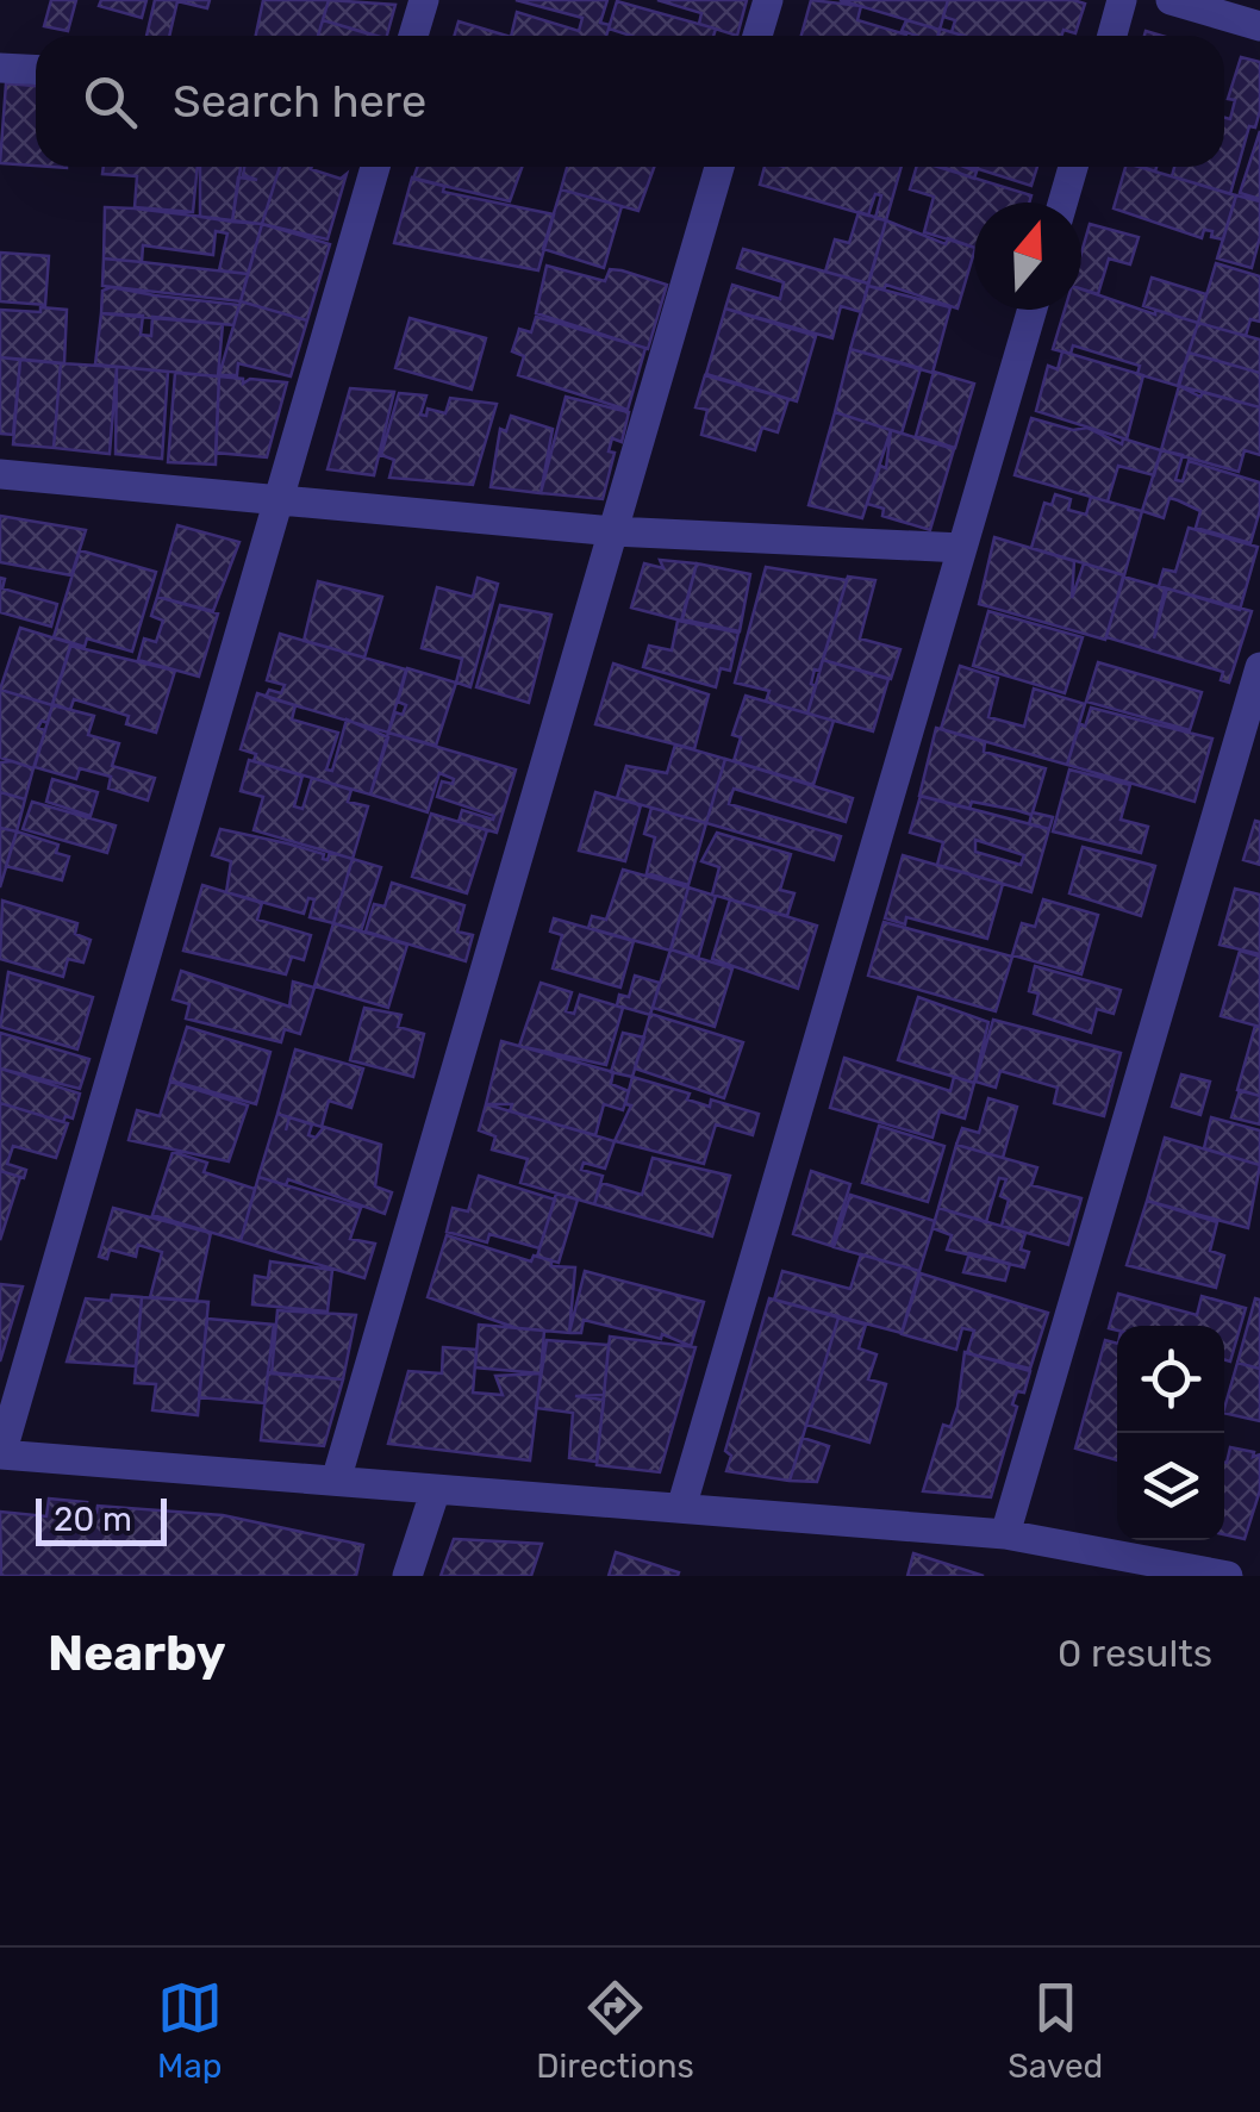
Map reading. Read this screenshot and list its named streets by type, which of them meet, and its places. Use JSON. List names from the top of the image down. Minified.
{"scale_bar":"20 m","north":"top","page":{"search":"Search here","scale":"20 m","heading":["Nearby","0 results"],"nav":["Map","Directions","Saved"]}}
